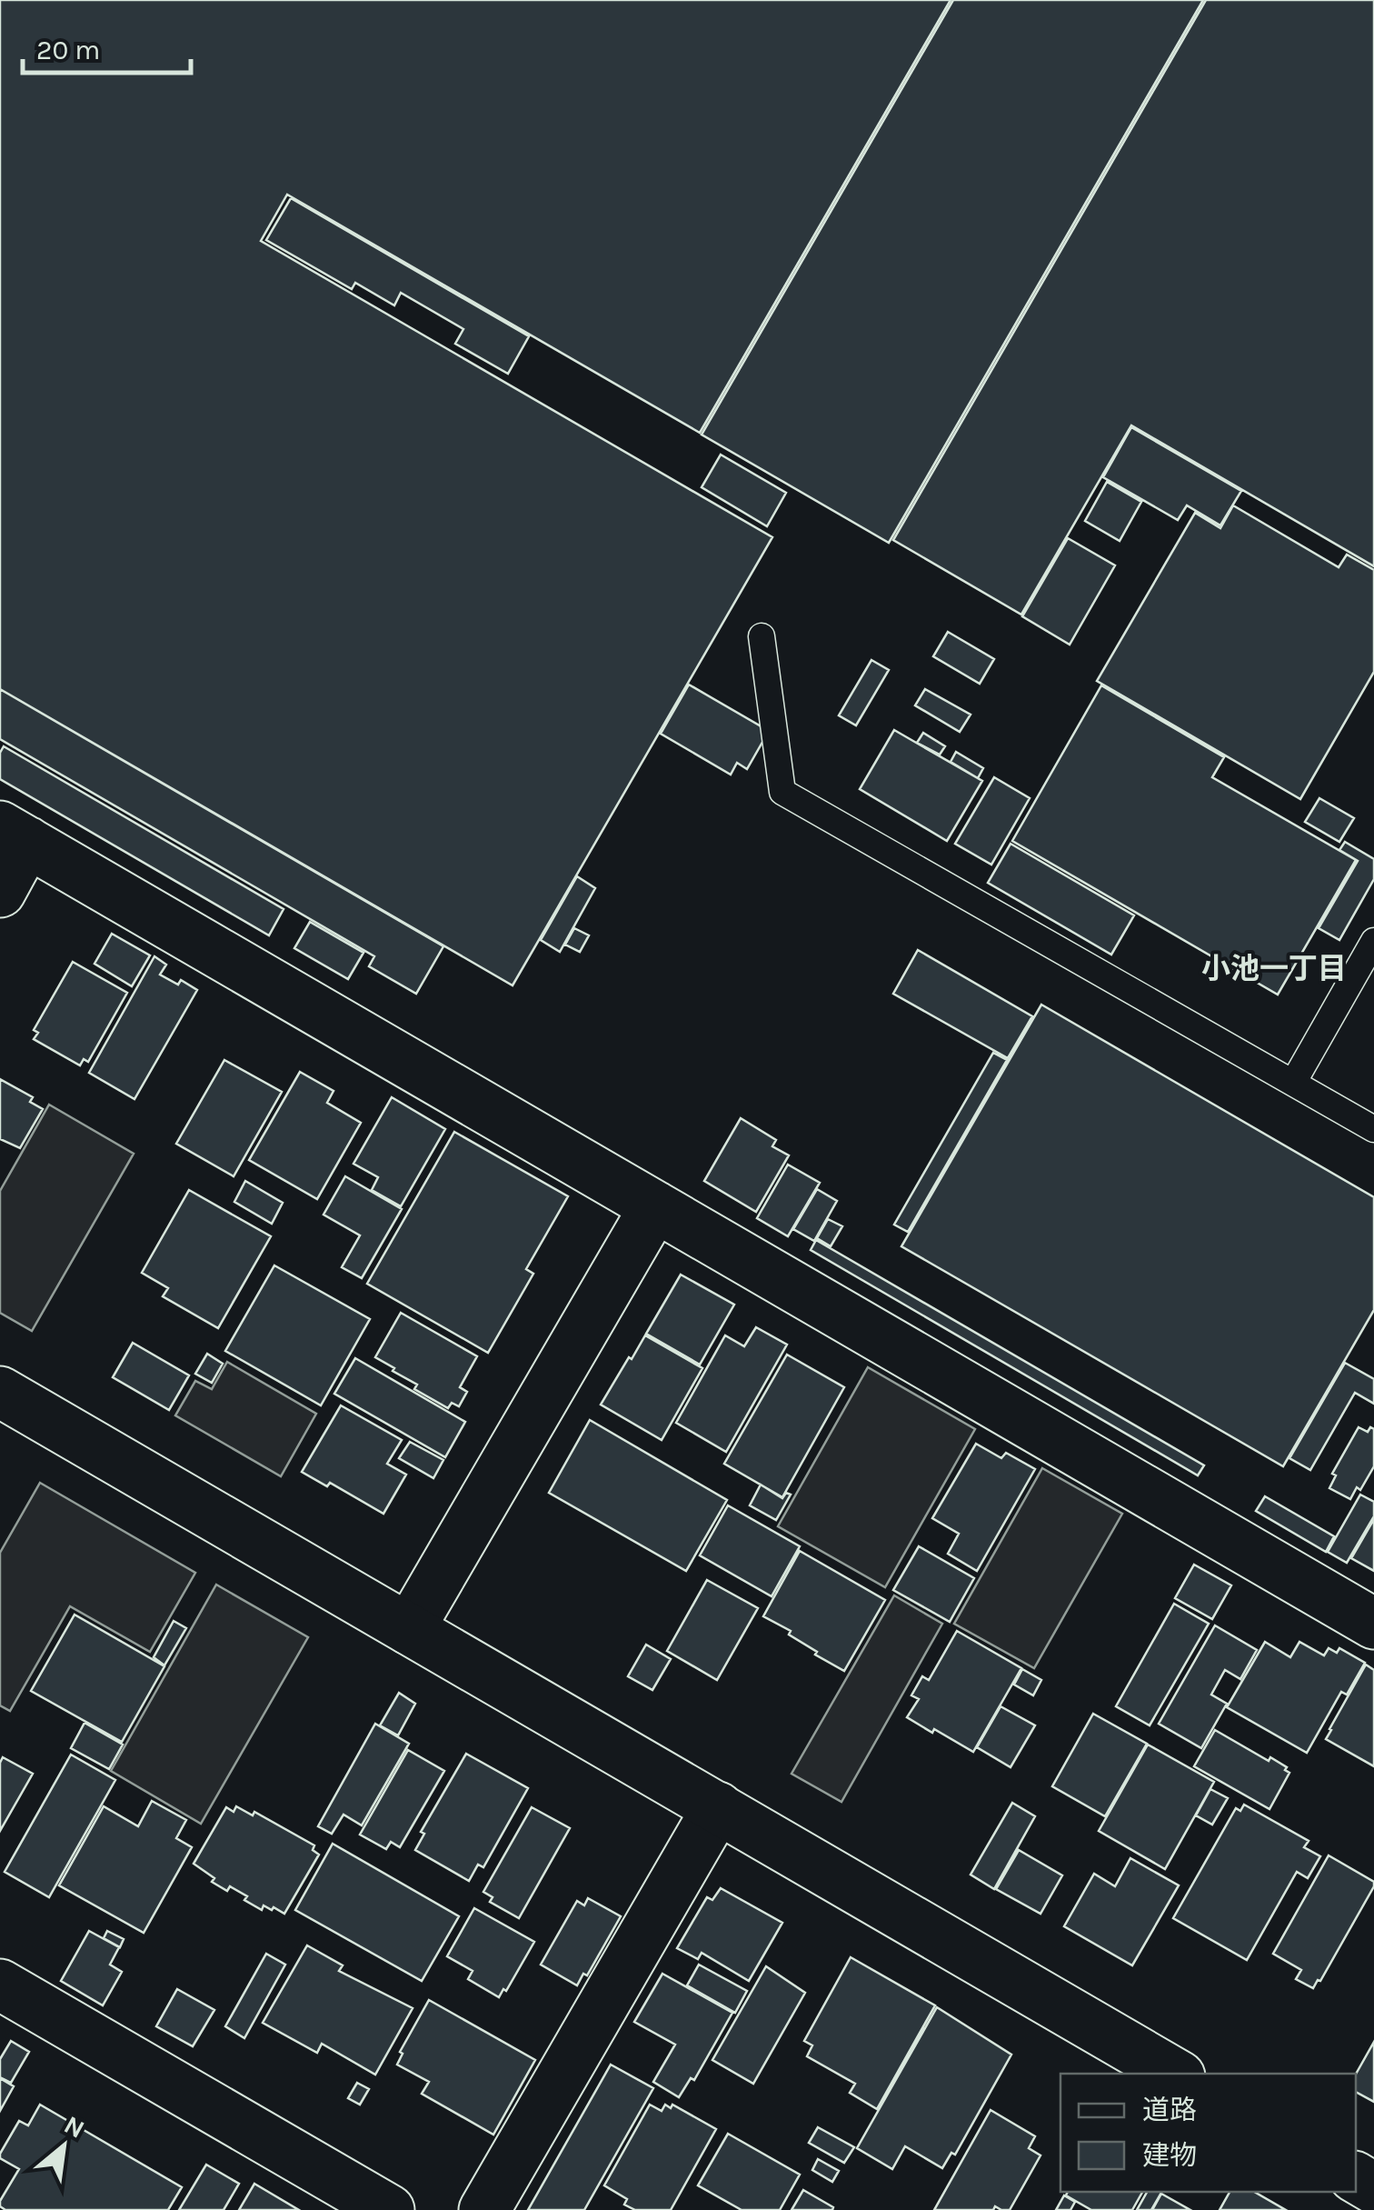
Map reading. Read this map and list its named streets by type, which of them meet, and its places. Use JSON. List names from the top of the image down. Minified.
{"districts":["小池一丁目"],"legend":["道路","建物"],"scale_bar":"20 m","north":"top right"}
